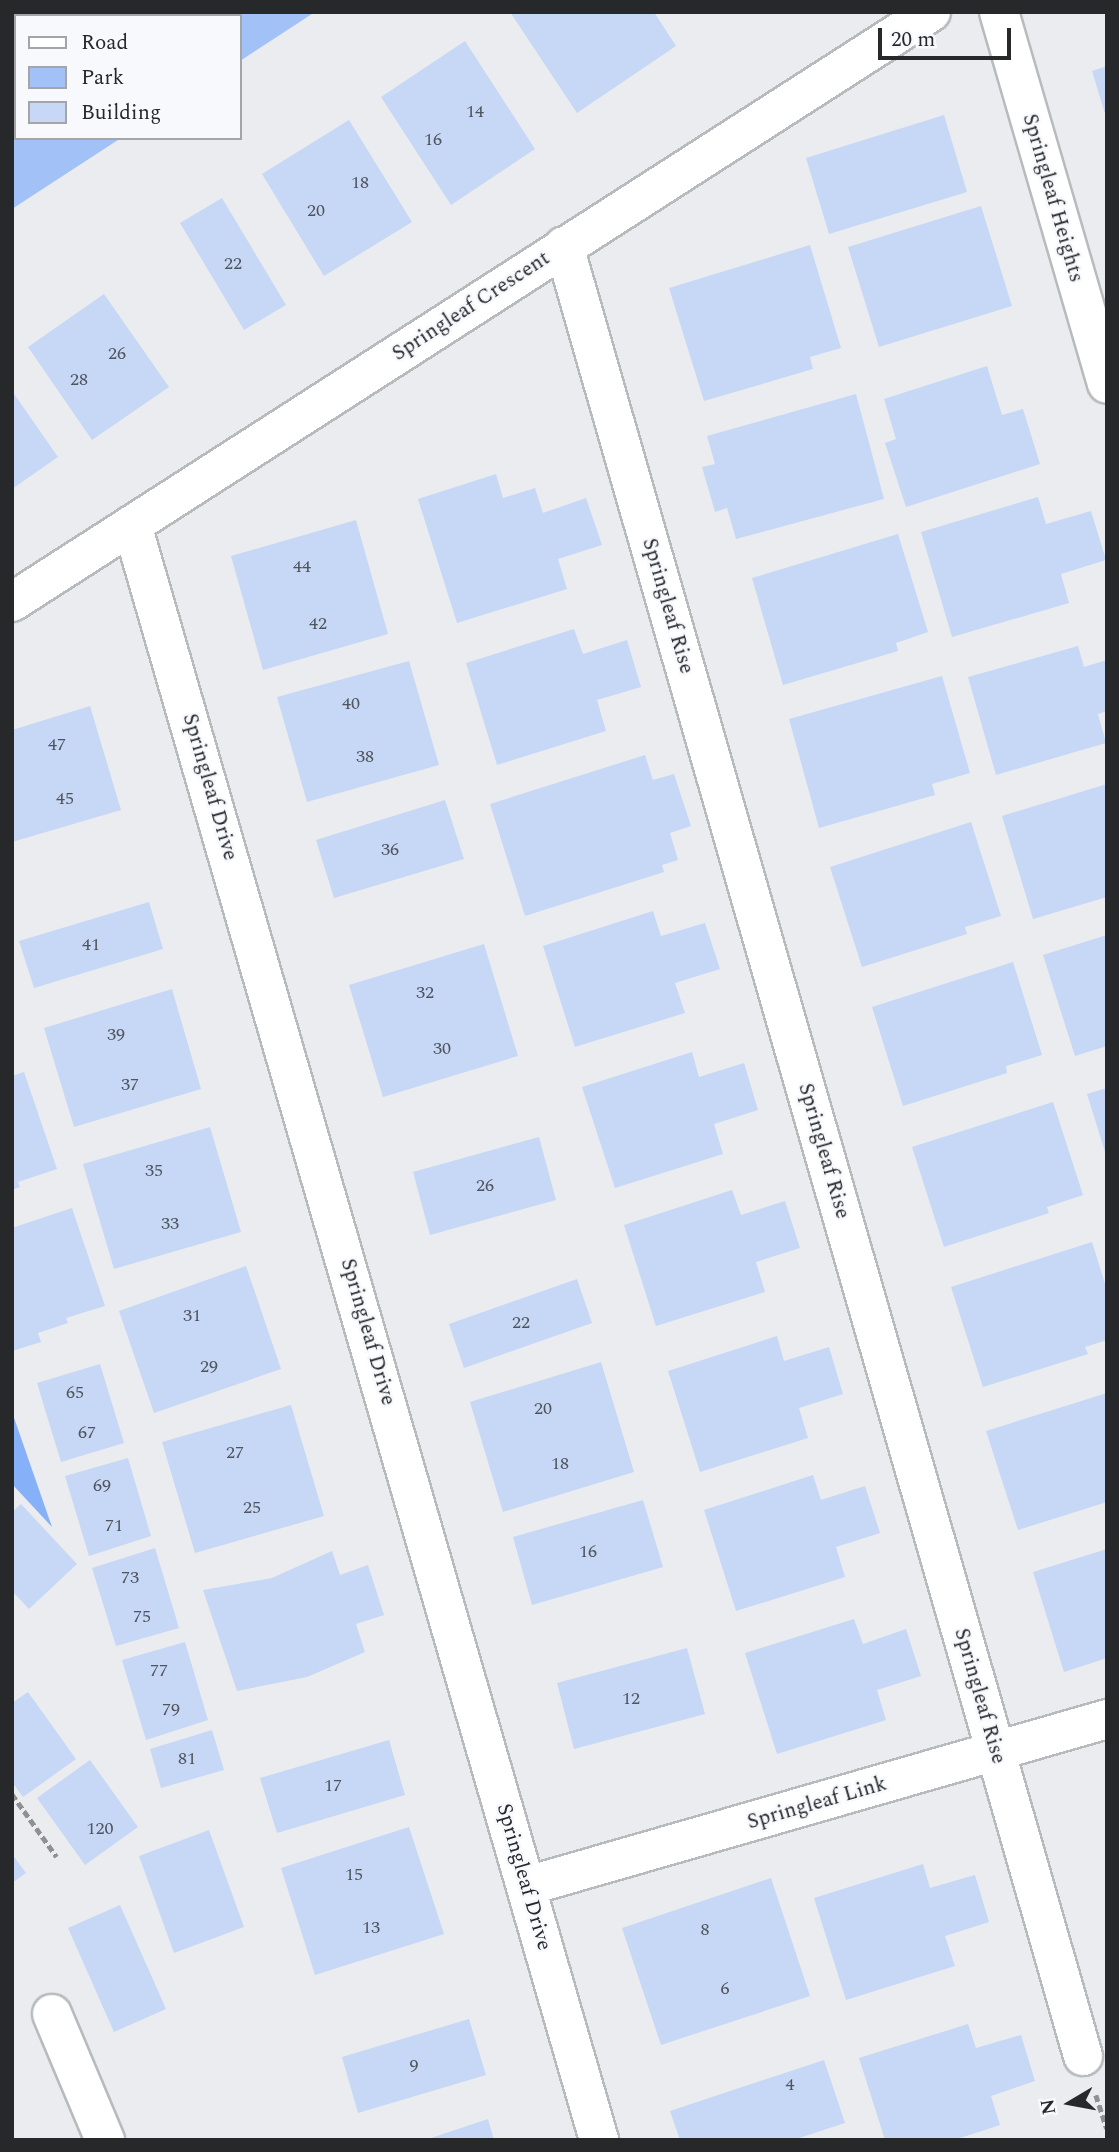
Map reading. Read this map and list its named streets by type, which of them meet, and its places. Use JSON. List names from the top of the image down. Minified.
{"streets":{"street":["Springleaf Heights","Springleaf Crescent","Springleaf Rise","Springleaf Drive","Springleaf Link"]},"crossings":[["Springleaf Crescent","Springleaf Rise"],["Springleaf Crescent","Springleaf Drive"],["Springleaf Rise","Springleaf Link"],["Springleaf Drive","Springleaf Link"]],"house_numbers":["14","16","18","20","22","26","28","44","42","40","47","38","45","36","41","32","39","30","37","35","26","33","31","22","29","65","20","67","27","18","69","25","71","16","73","75","77","12","79","81","17","120","15","13","8","6","9","4"],"legend":["Road","Park","Building"],"scale_bar":"20 m","north":"left"}
